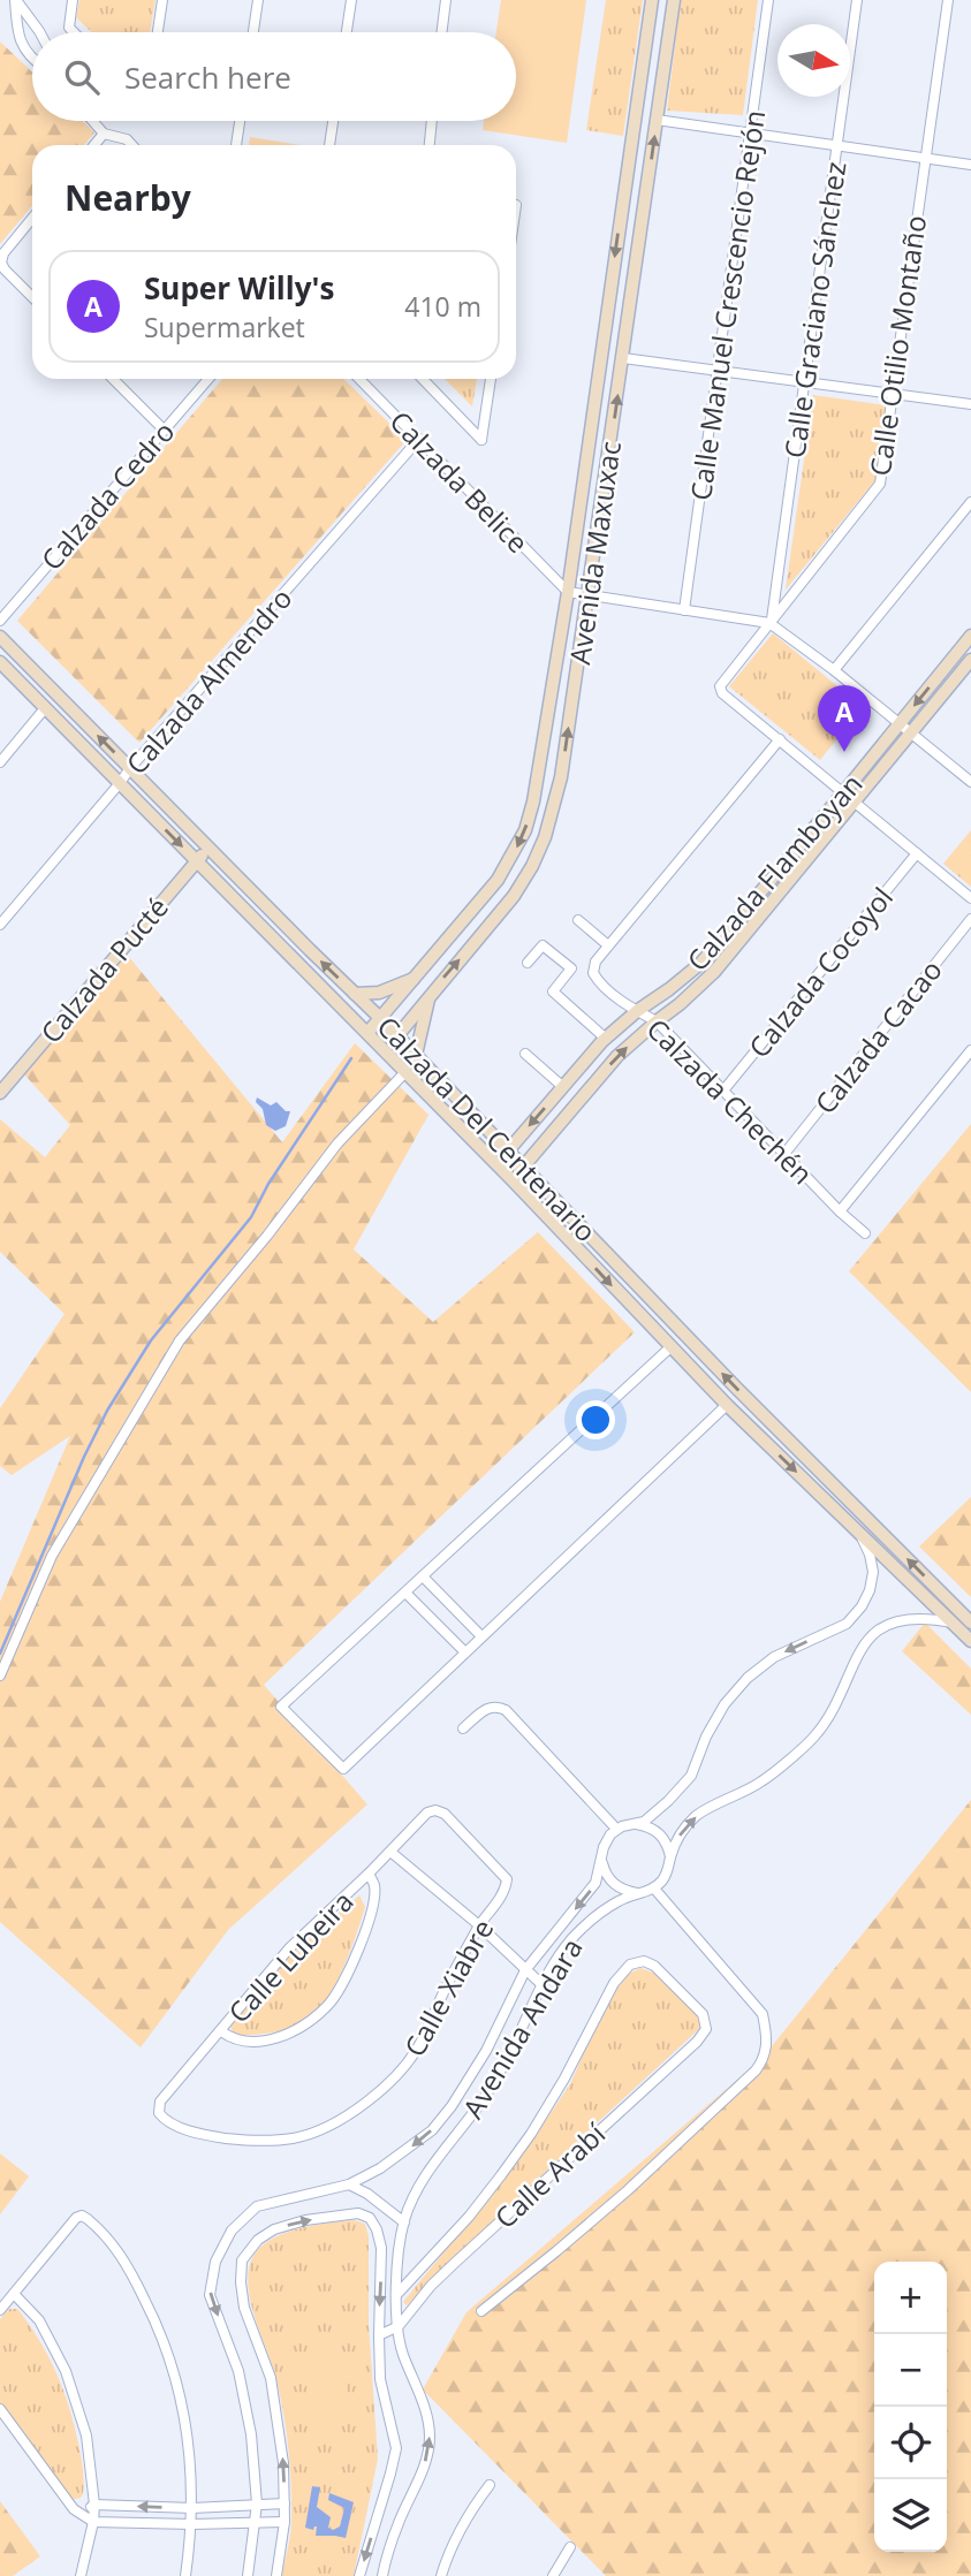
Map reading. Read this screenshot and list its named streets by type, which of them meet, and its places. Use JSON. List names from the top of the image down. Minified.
{"streets":{"main road":["Avenida Maxuxac","Calzada Flamboyan","Calzada Pucté","Calzada Del Centenario"],"street":["Calle Manuel Crescencio Rejón","Calle Graciano Sánchez","Calle Otilio Montaño","Calzada Belice","Calzada Cedro","Calzada Almendro","Calzada Cocoyol","Calzada Cacao","Calzada Chechén","Calle Lubeira","Calle Xiabre","Avenida Andara","Calle Arabí"]},"crossings":[["Calle Graciano Sánchez","Calle Otilio Montaño"],["Calzada Belice","Avenida Maxuxac"],["Calzada Belice","Calzada Almendro"],["Avenida Maxuxac","Calzada Del Centenario"],["Calzada Almendro","Calzada Del Centenario"],["Calzada Flamboyan","Calzada Chechén"],["Calzada Flamboyan","Calzada Del Centenario"],["Calzada Pucté","Calzada Del Centenario"],["Calzada Cocoyol","Calzada Chechén"],["Calzada Cacao","Calzada Chechén"],["Calle Lubeira","Calle Xiabre"],["Avenida Andara","Calle Arabí"]],"north":"right","page":{"search":"Search here","heading":"Nearby","list":[{"mark":"A","name":"Super Willy's","note":"Supermarket","value":"410 m"}],"pins":"A","map_buttons":["+","−"]}}
